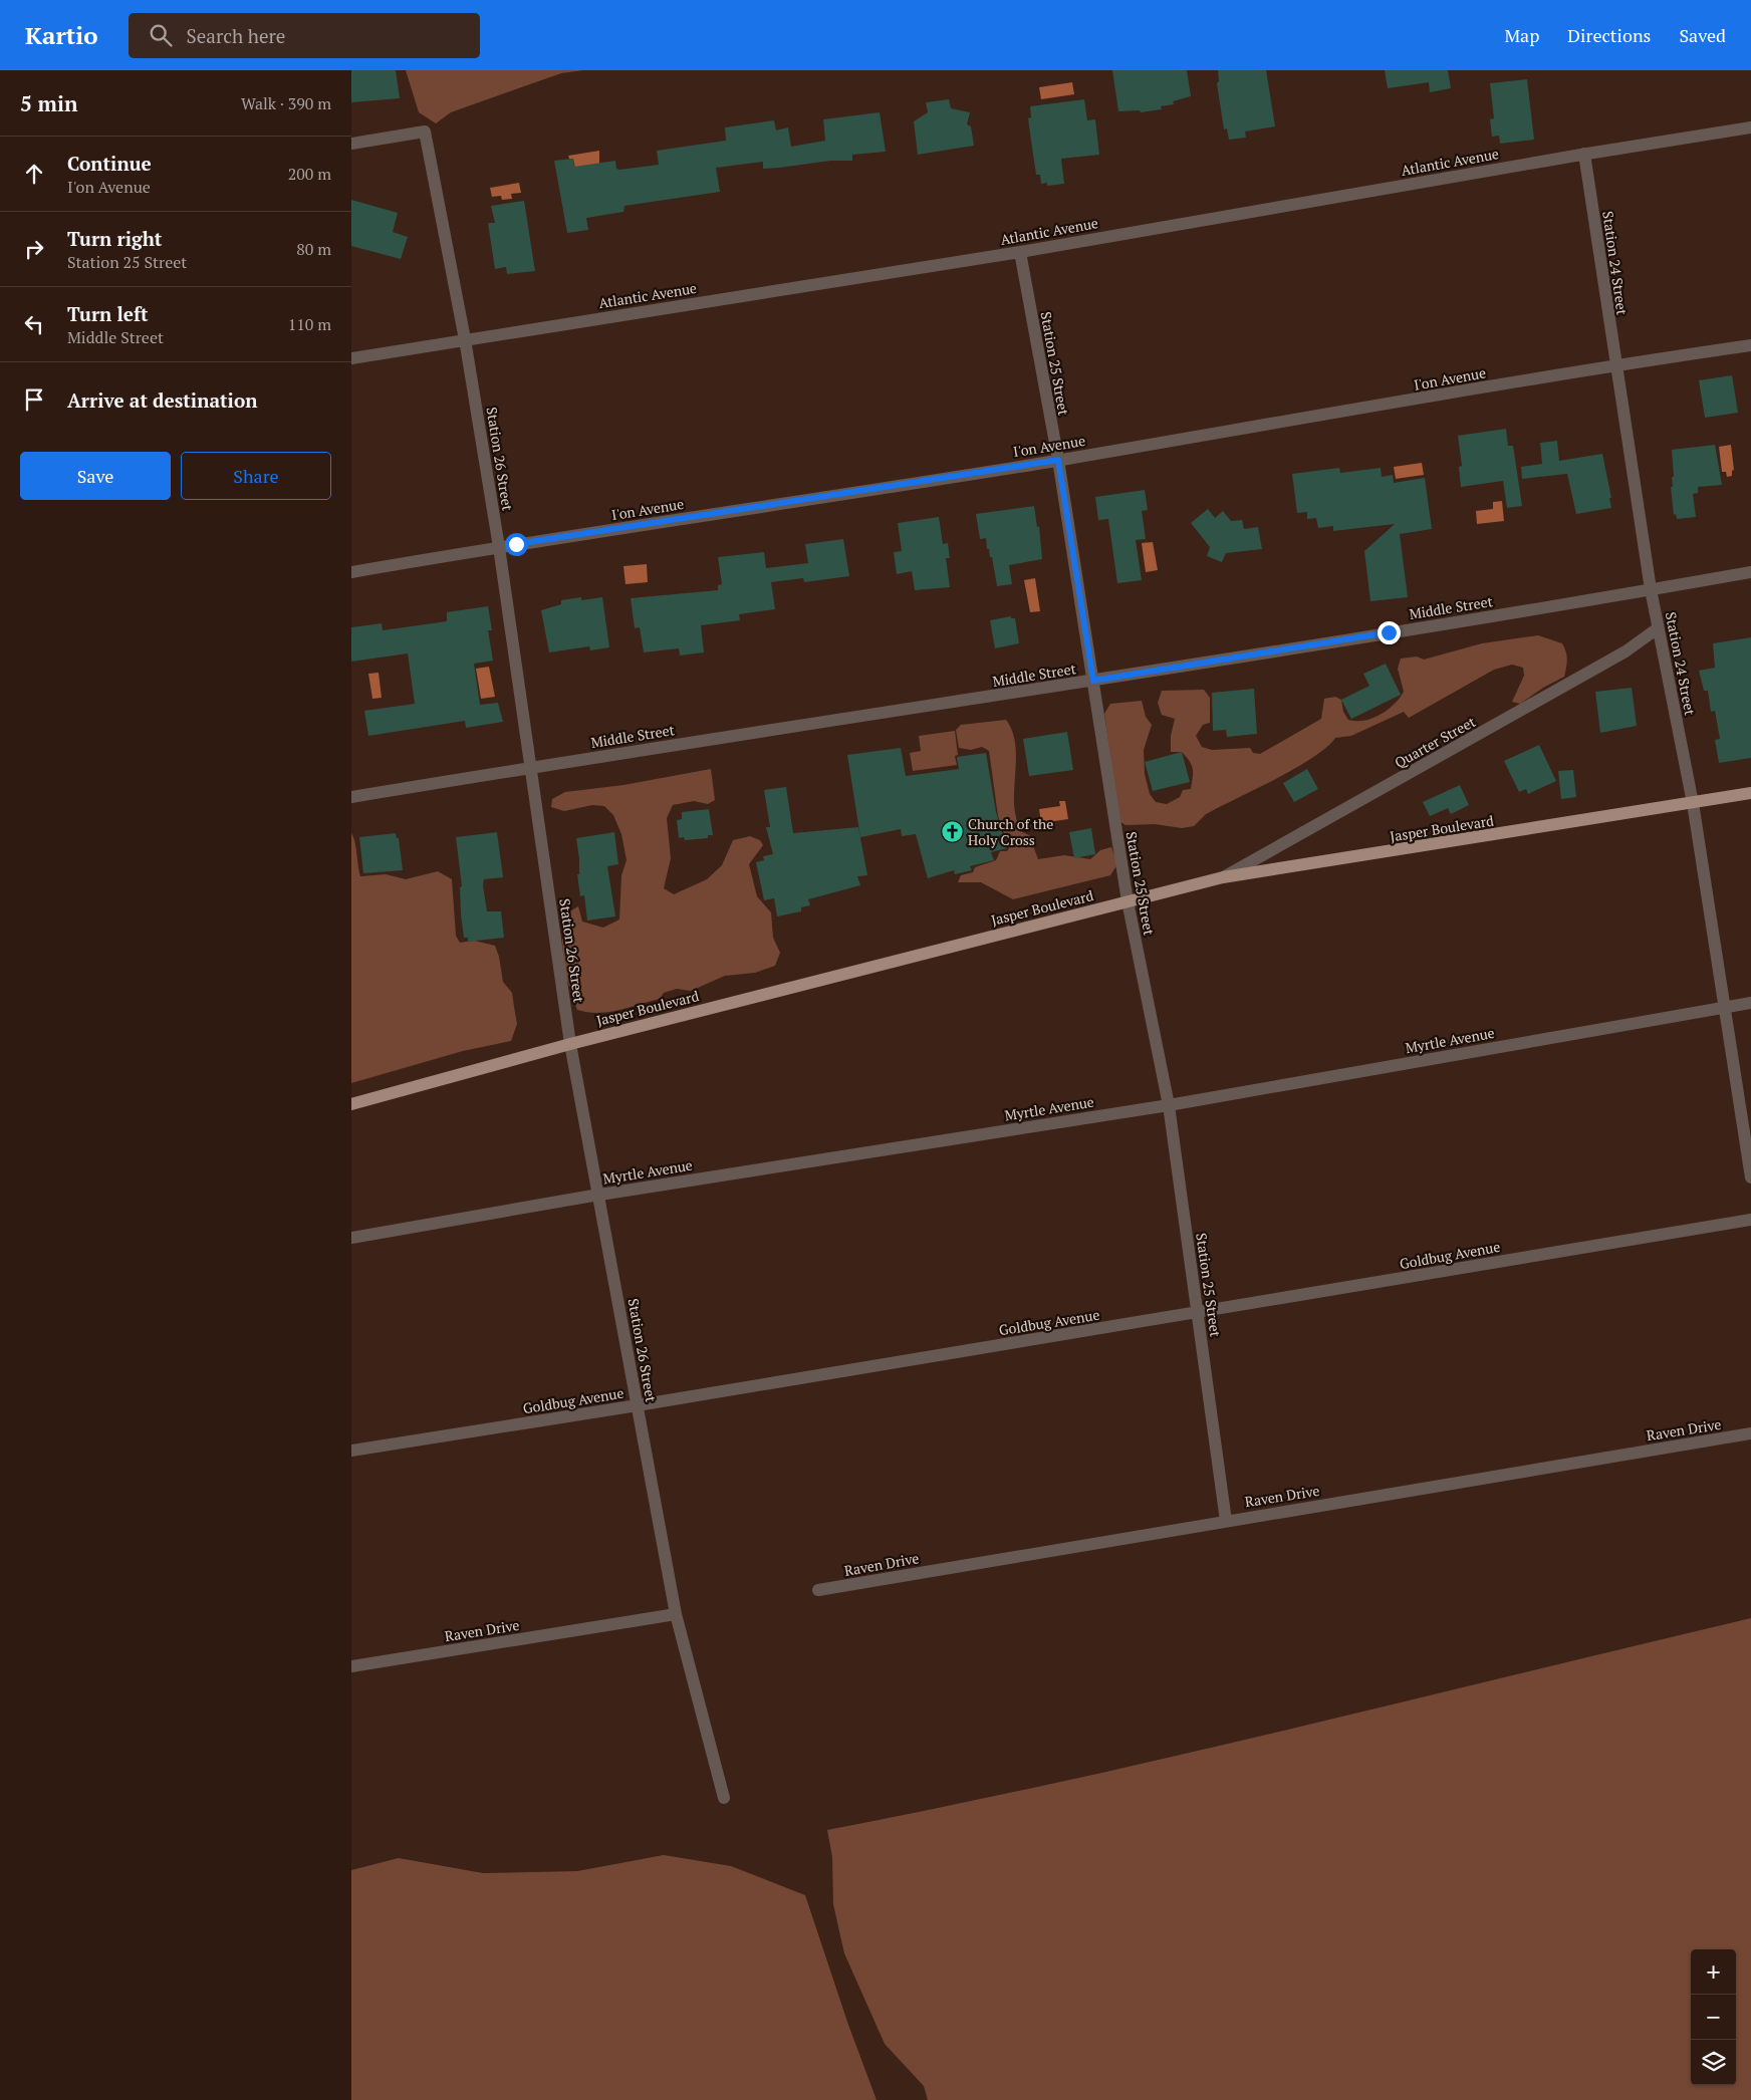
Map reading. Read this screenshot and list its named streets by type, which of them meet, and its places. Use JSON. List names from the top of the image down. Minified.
{"streets":{"main road":["Jasper Boulevard"],"street":["Atlantic Avenue","Station 24 Street","Station 25 Street","I'on Avenue","Station 26 Street","Middle Street","Quarter Street","Myrtle Avenue","Goldbug Avenue","Raven Drive"]},"crossings":[["Atlantic Avenue","Station 24 Street"],["Atlantic Avenue","Station 25 Street"],["Atlantic Avenue","Station 26 Street"],["Station 24 Street","I'on Avenue"],["Station 24 Street","Middle Street"],["Station 24 Street","Quarter Street"],["Station 24 Street","Jasper Boulevard"],["Station 24 Street","Myrtle Avenue"],["Station 25 Street","I'on Avenue"],["Station 25 Street","Middle Street"],["Station 25 Street","Jasper Boulevard"],["Station 25 Street","Myrtle Avenue"],["Station 25 Street","Goldbug Avenue"],["Station 25 Street","Raven Drive"],["I'on Avenue","Station 26 Street"],["Station 26 Street","Middle Street"],["Station 26 Street","Jasper Boulevard"],["Station 26 Street","Myrtle Avenue"],["Station 26 Street","Goldbug Avenue"],["Station 26 Street","Raven Drive"],["Quarter Street","Jasper Boulevard"]],"places":{"church":["Church of the Holy Cross"]},"page":{"header":"Kartio","search":"Search here","nav":["Map","Directions","Saved"],"heading":["5 min","Walk · 390 m"],"list":[["Continue","I'on Avenue","200 m"],["Turn right","Station 25 Street","80 m"],["Turn left","Middle Street","110 m"],"Arrive at destination"],"buttons":["Save","Share"],"map_buttons":["+","−"]}}
